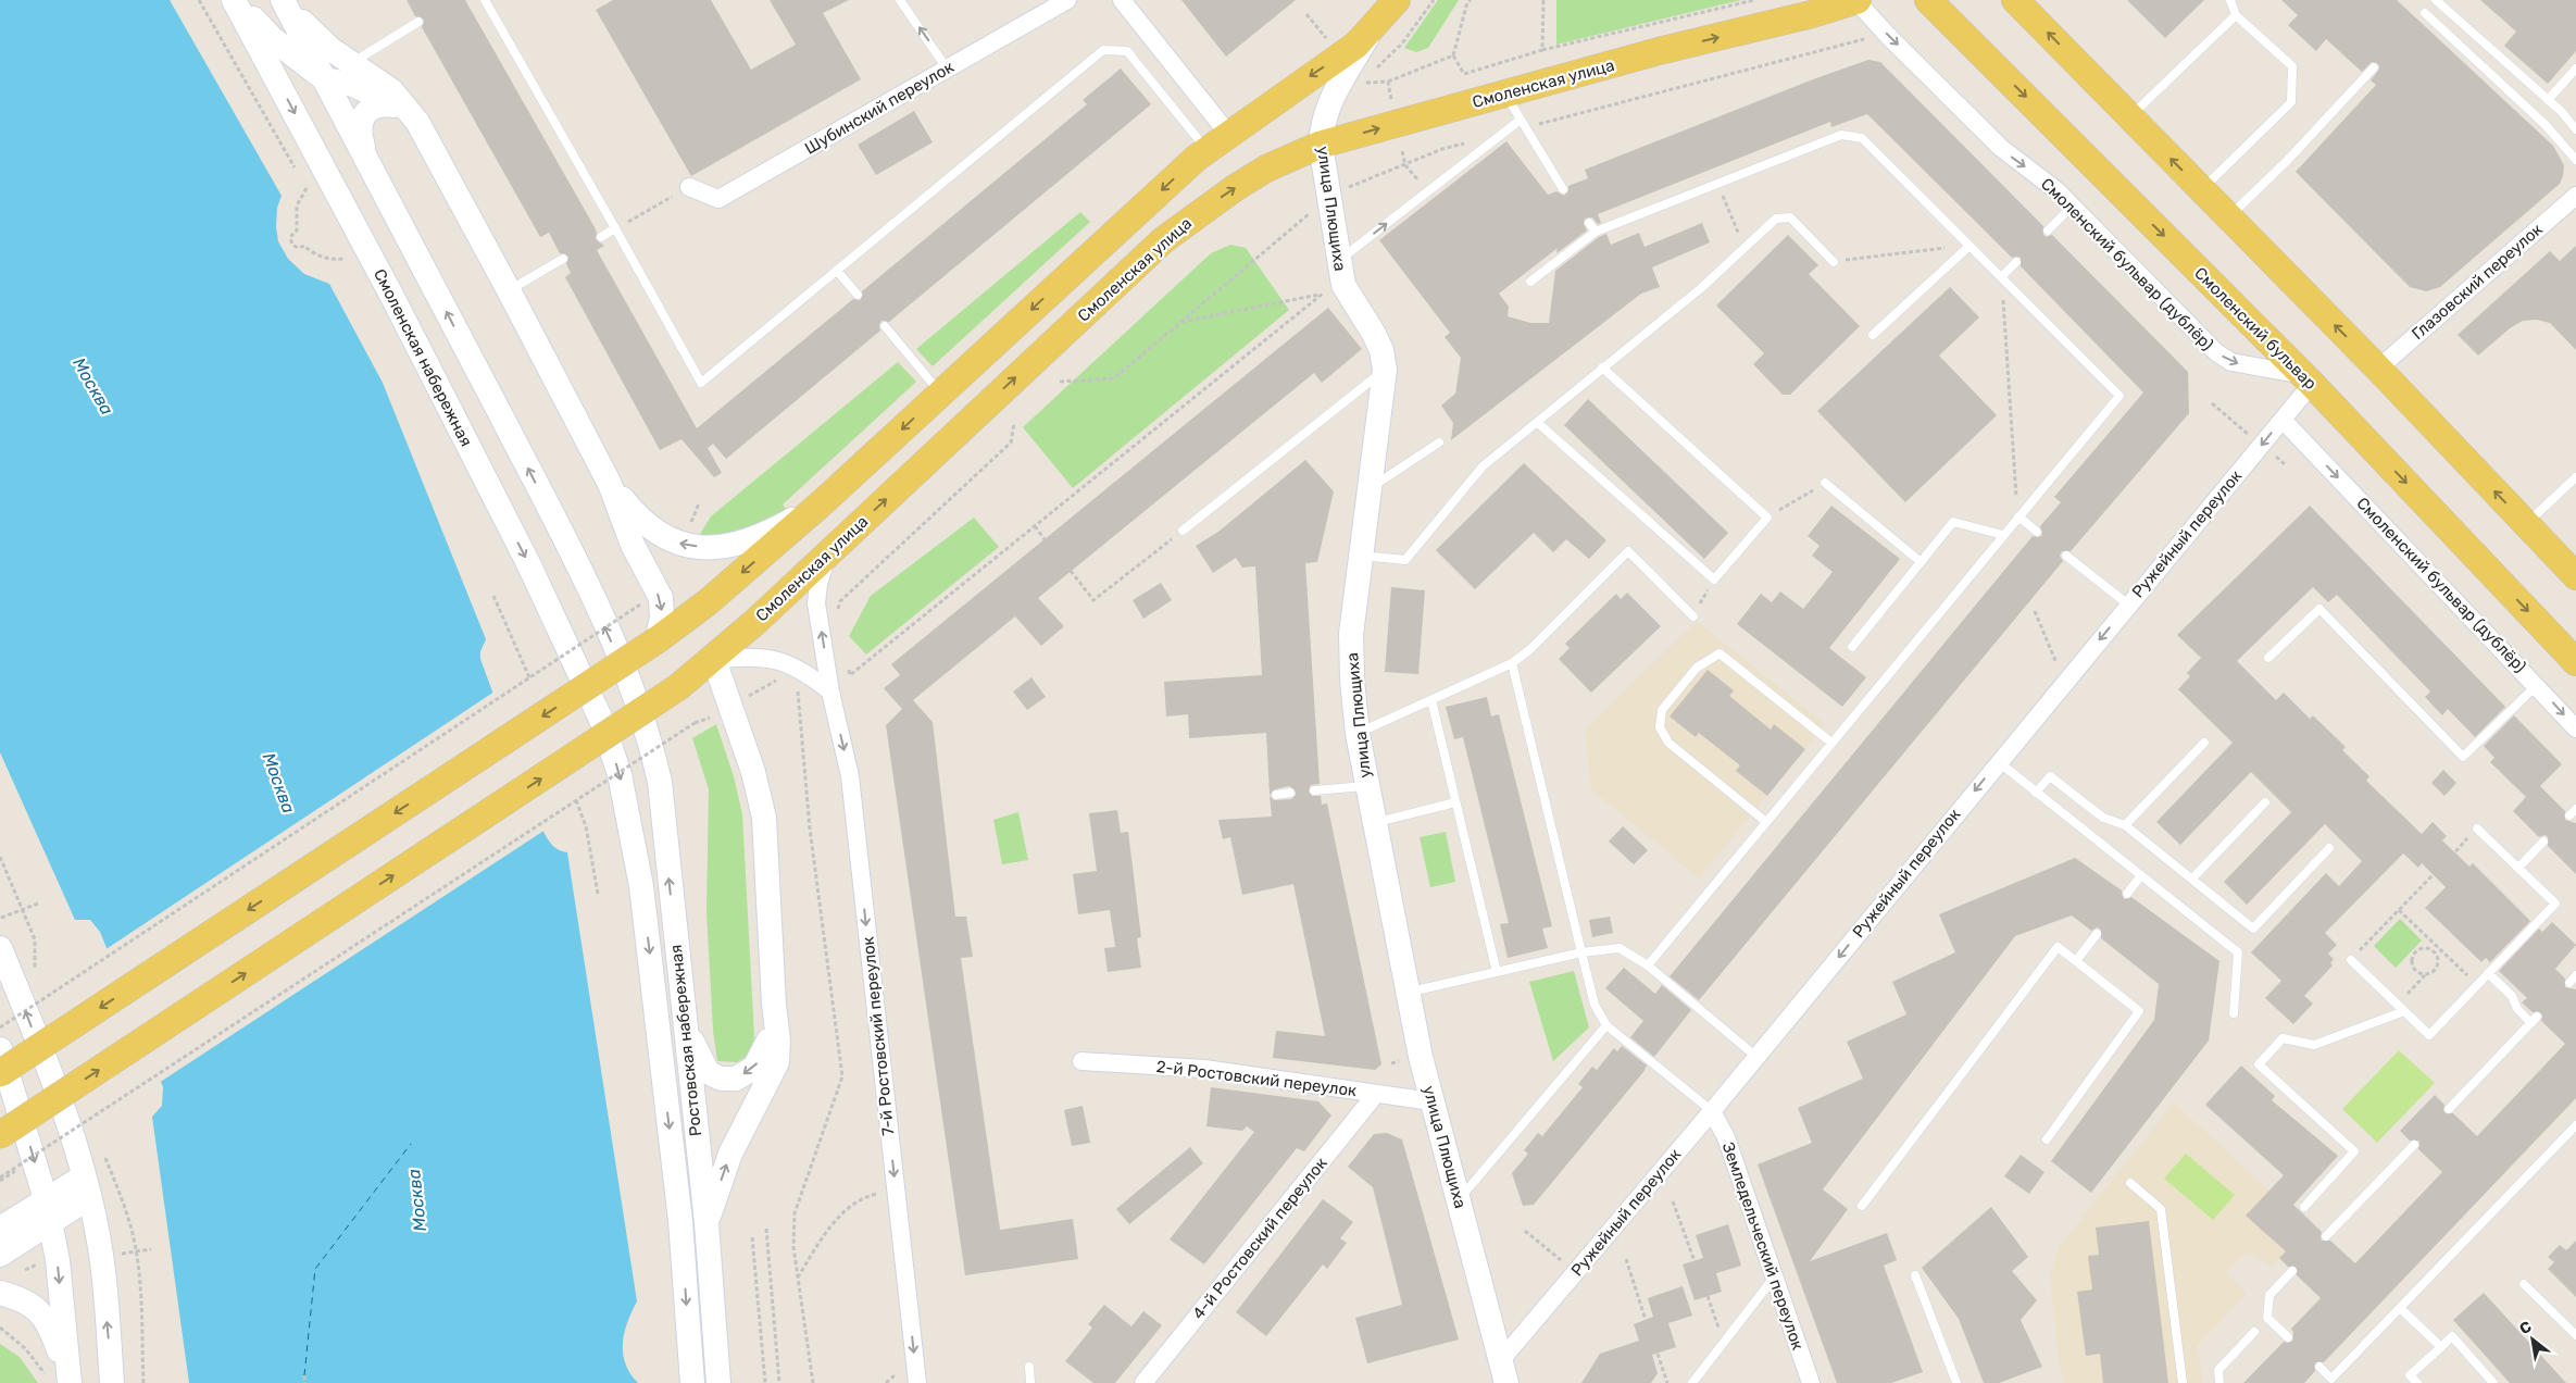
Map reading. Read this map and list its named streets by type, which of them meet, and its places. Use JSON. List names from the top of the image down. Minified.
{"streets":{"main road":["Смоленская улица","улица Плющиха","Смоленский бульвар","Смоленская набережная","Ростовская набережная"],"street":["Шубинский переулок","Смоленский бульвар (дублёр)","Глазовский переулок","Ружейный переулок","7-й Ростовский переулок","2-й Ростовский переулок","4-й Ростовский переулок","Земледельческий переулок"]},"crossings":[["Смоленская улица","улица Плющиха"],["Смоленская улица","Смоленский бульвар (дублёр)"],["Смоленская улица","7-й Ростовский переулок"],["улица Плющиха","Ружейный переулок"],["улица Плющиха","2-й Ростовский переулок"],["Смоленский бульвар (дублёр)","Смоленский бульвар"],["Смоленский бульвар (дублёр)","Ружейный переулок"],["Смоленский бульвар","Ружейный переулок"],["Смоленская набережная","Ростовская набережная"],["Ружейный переулок","Земледельческий переулок"],["2-й Ростовский переулок","4-й Ростовский переулок"]],"one_way":["Смоленский бульвар (дублёр)","Ружейный переулок"],"water":["Москва"],"north":"top left"}
